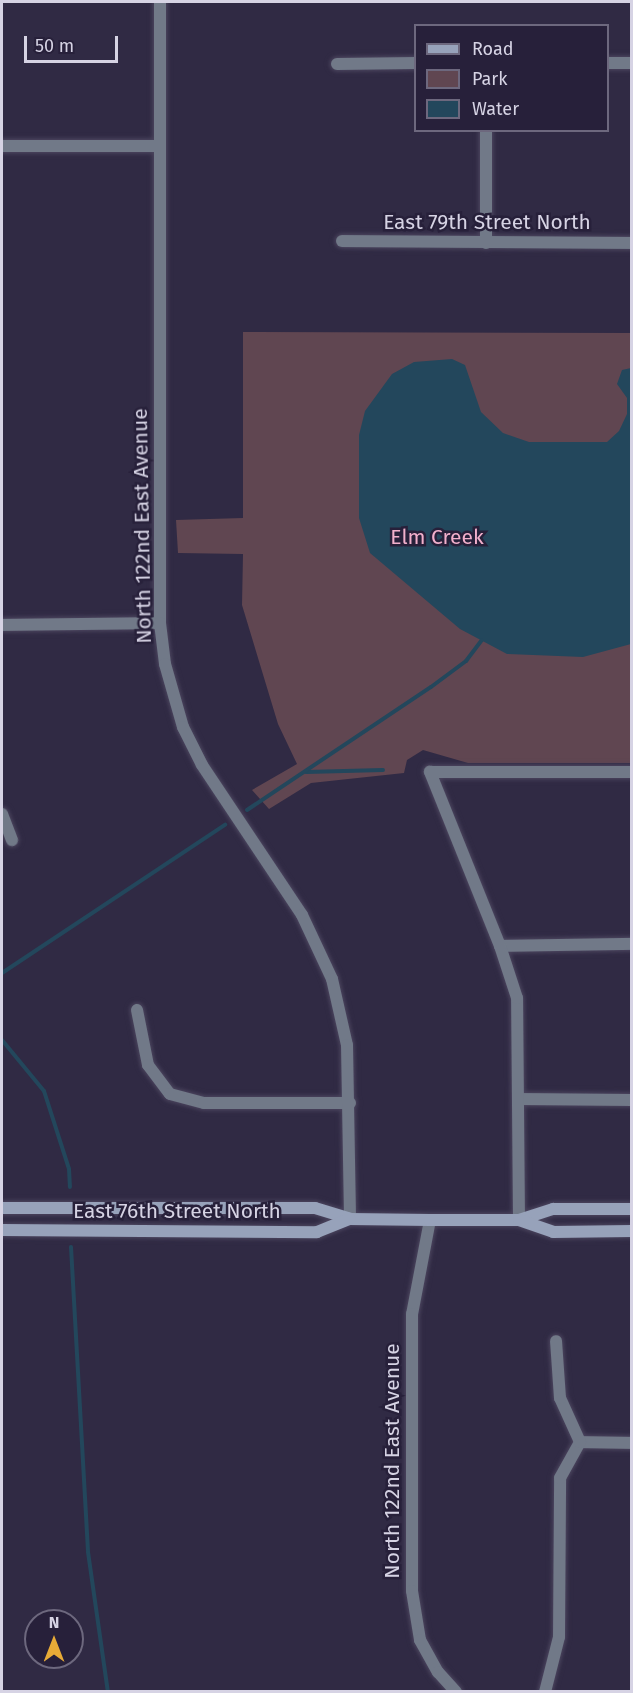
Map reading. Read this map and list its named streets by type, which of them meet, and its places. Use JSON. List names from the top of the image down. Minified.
{"streets":{"main road":["East 76th Street North"],"street":["East 79th Street North","North 122nd East Avenue"]},"crossings":[["North 122nd East Avenue","East 76th Street North"]],"parks":["Elm Creek"],"legend":["Road","Park","Water"],"scale_bar":"50 m","north":"top"}
